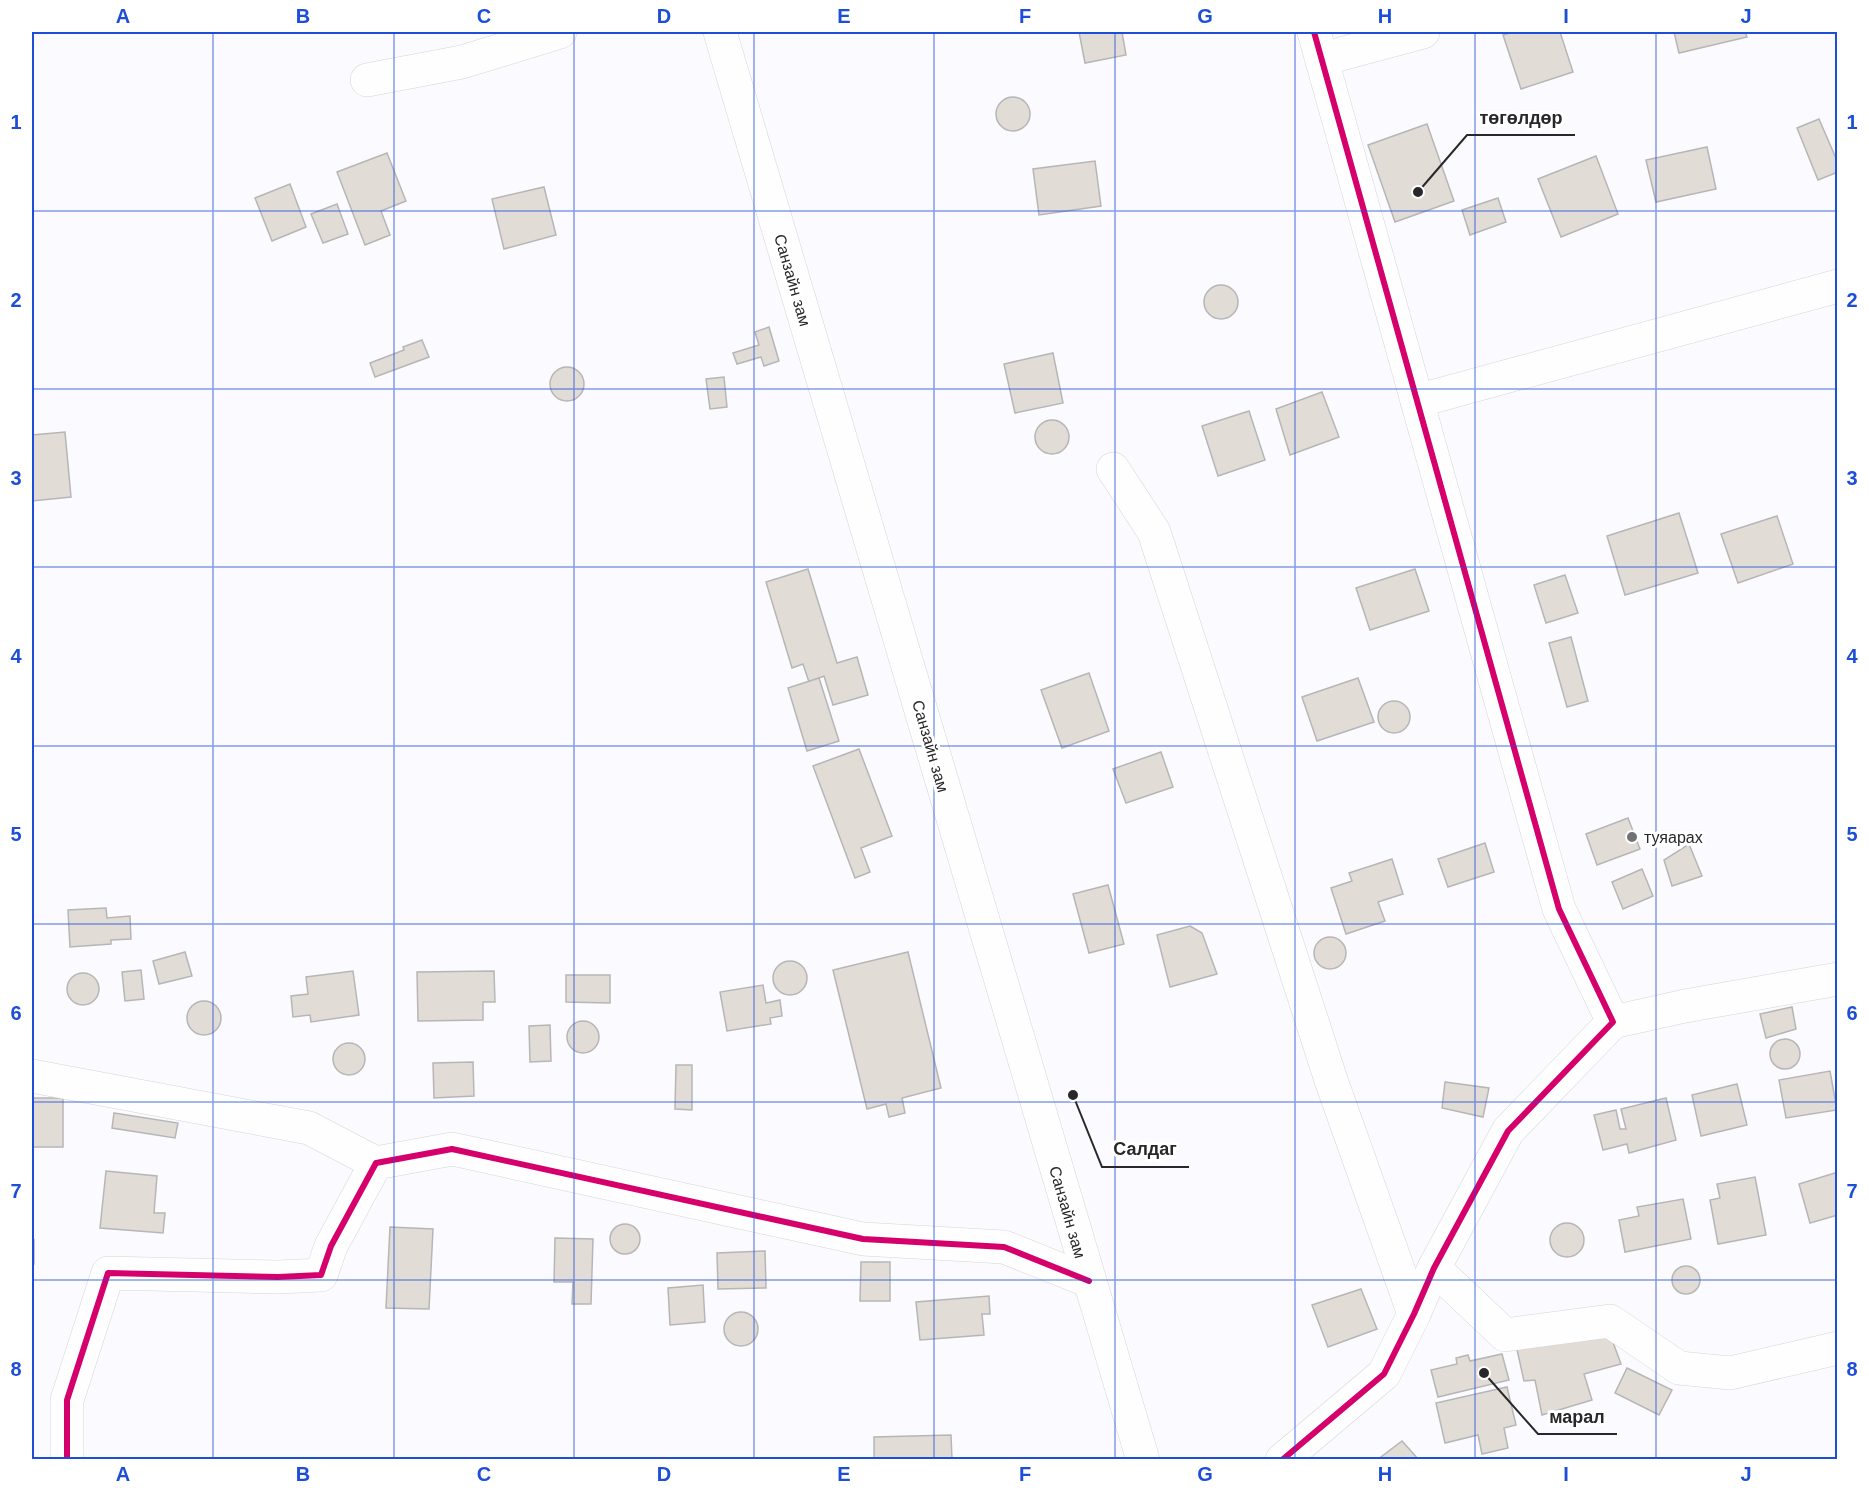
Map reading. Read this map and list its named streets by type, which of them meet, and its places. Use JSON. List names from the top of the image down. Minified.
{"streets":{"street":["Санзайн зам"]},"places":["төгөлдөр","туяарах","Салдаг","марал"],"grid":{"columns":["A","B","C","D","E","F","G","H","I","J"],"rows":["1","2","3","4","5","6","7","8"]}}
